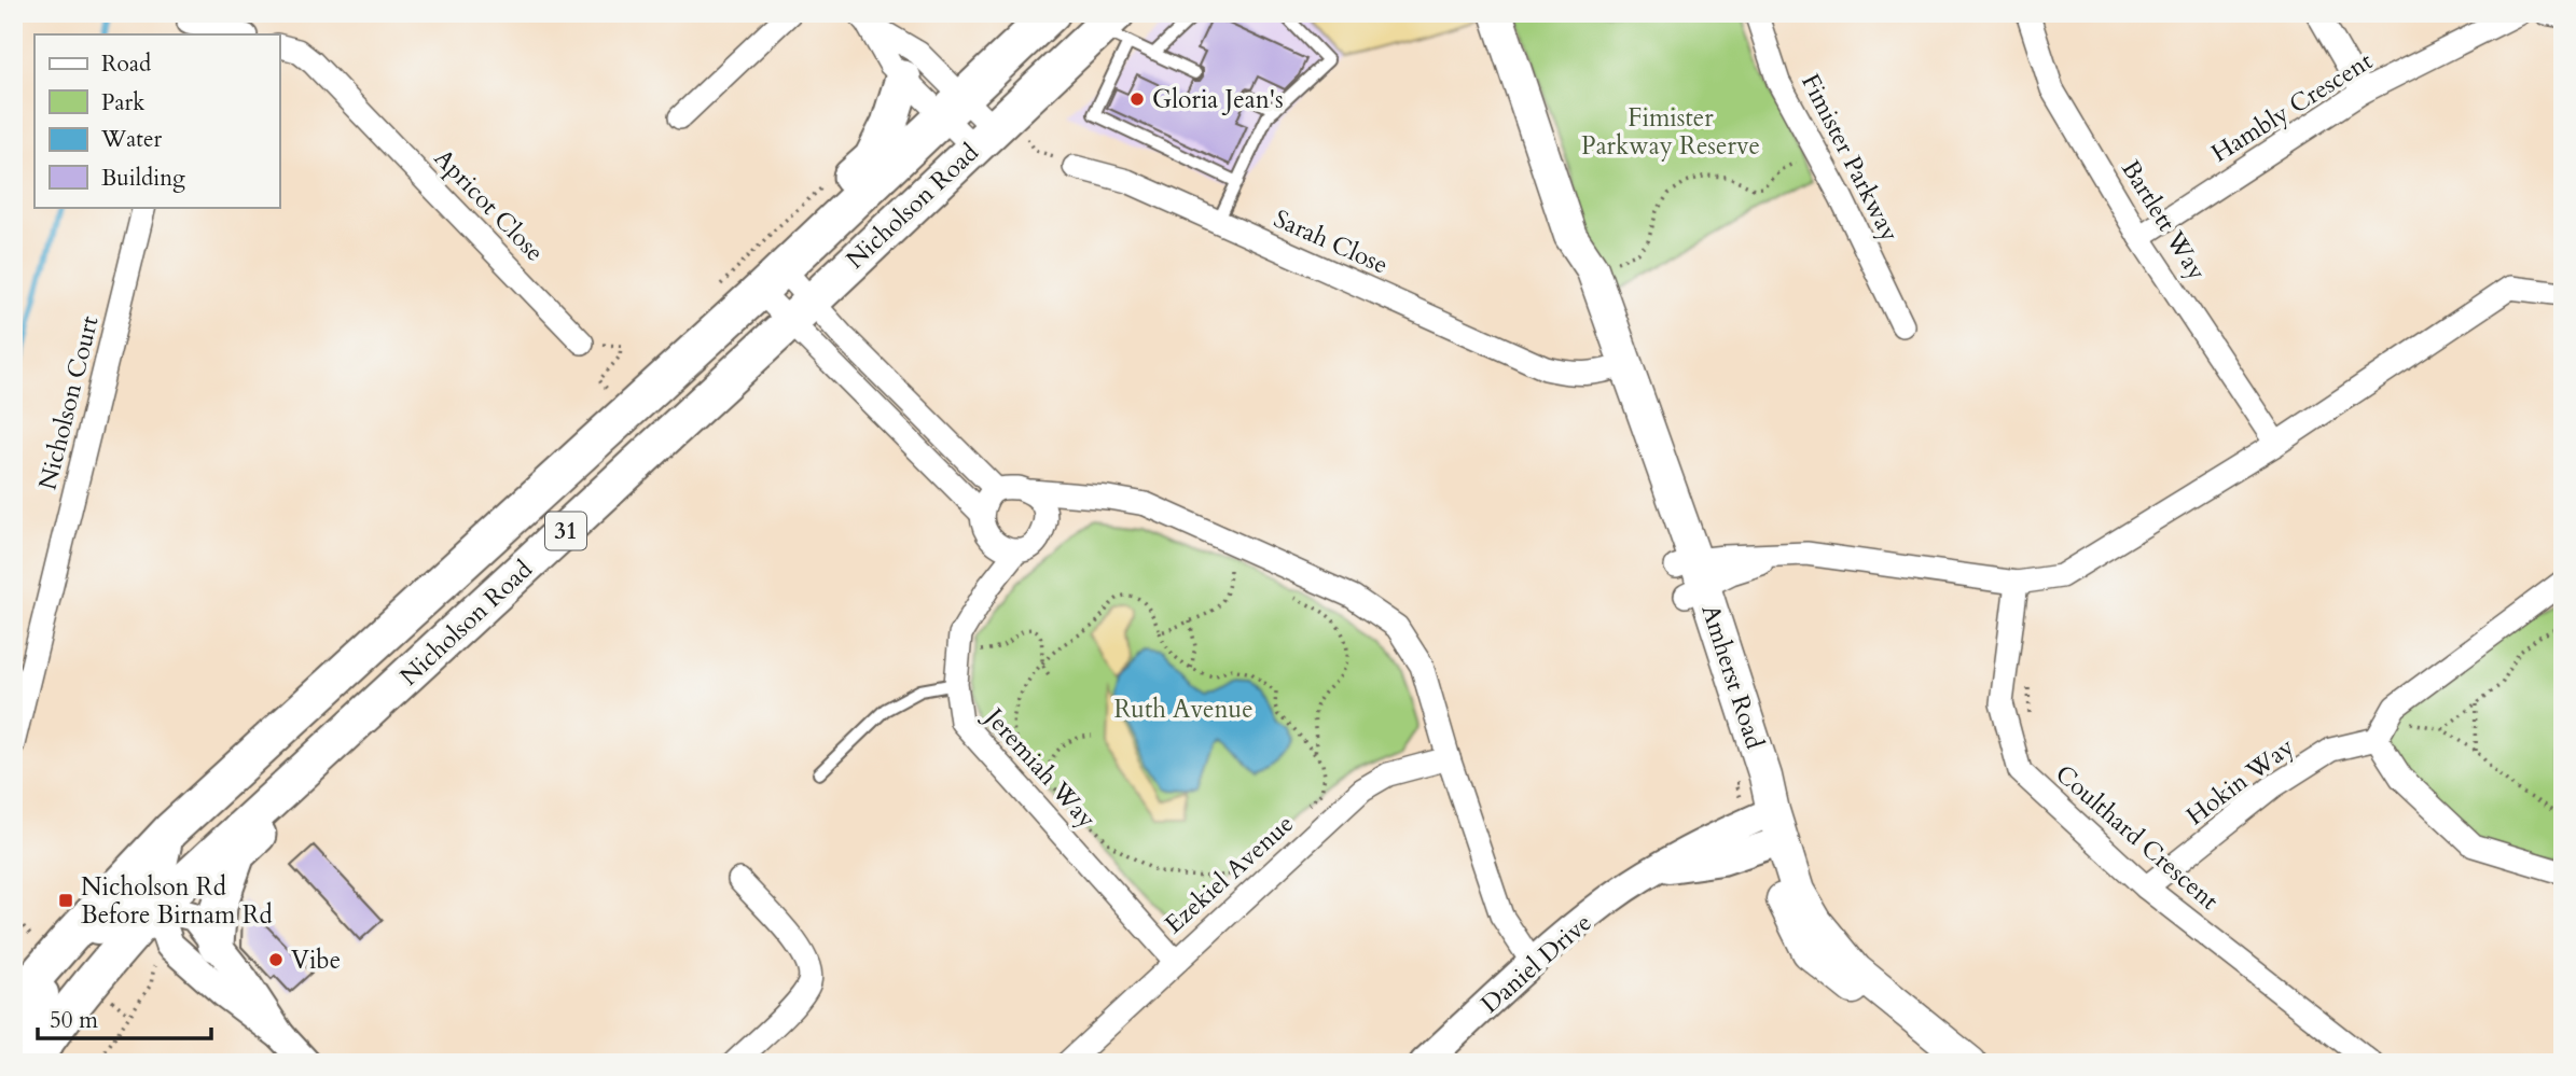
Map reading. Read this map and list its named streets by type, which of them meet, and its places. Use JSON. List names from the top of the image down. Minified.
{"streets":{"main road":["Nicholson Road","31","Amherst Road"],"street":["Hambly Crescent","Fimister Parkway","Apricot Close","Bartlett Way","Sarah Close","Nicholson Court","Jeremiah Way","Hokin Way","Coulthard Crescent","Ezekiel Avenue","Daniel Drive"]},"crossings":[["Hambly Crescent","Bartlett Way"],["Sarah Close","Amherst Road"],["Amherst Road","Daniel Drive"],["Jeremiah Way","Ezekiel Avenue"],["Hokin Way","Coulthard Crescent"]],"parks":["Fimister Parkway Reserve","Ruth Avenue"],"places":{"other":["Gloria Jean's","Vibe"],"transit":["Nicholson Rd Before Birnam Rd"]},"legend":["Road","Park","Water","Building"],"scale_bar":"50 m"}
